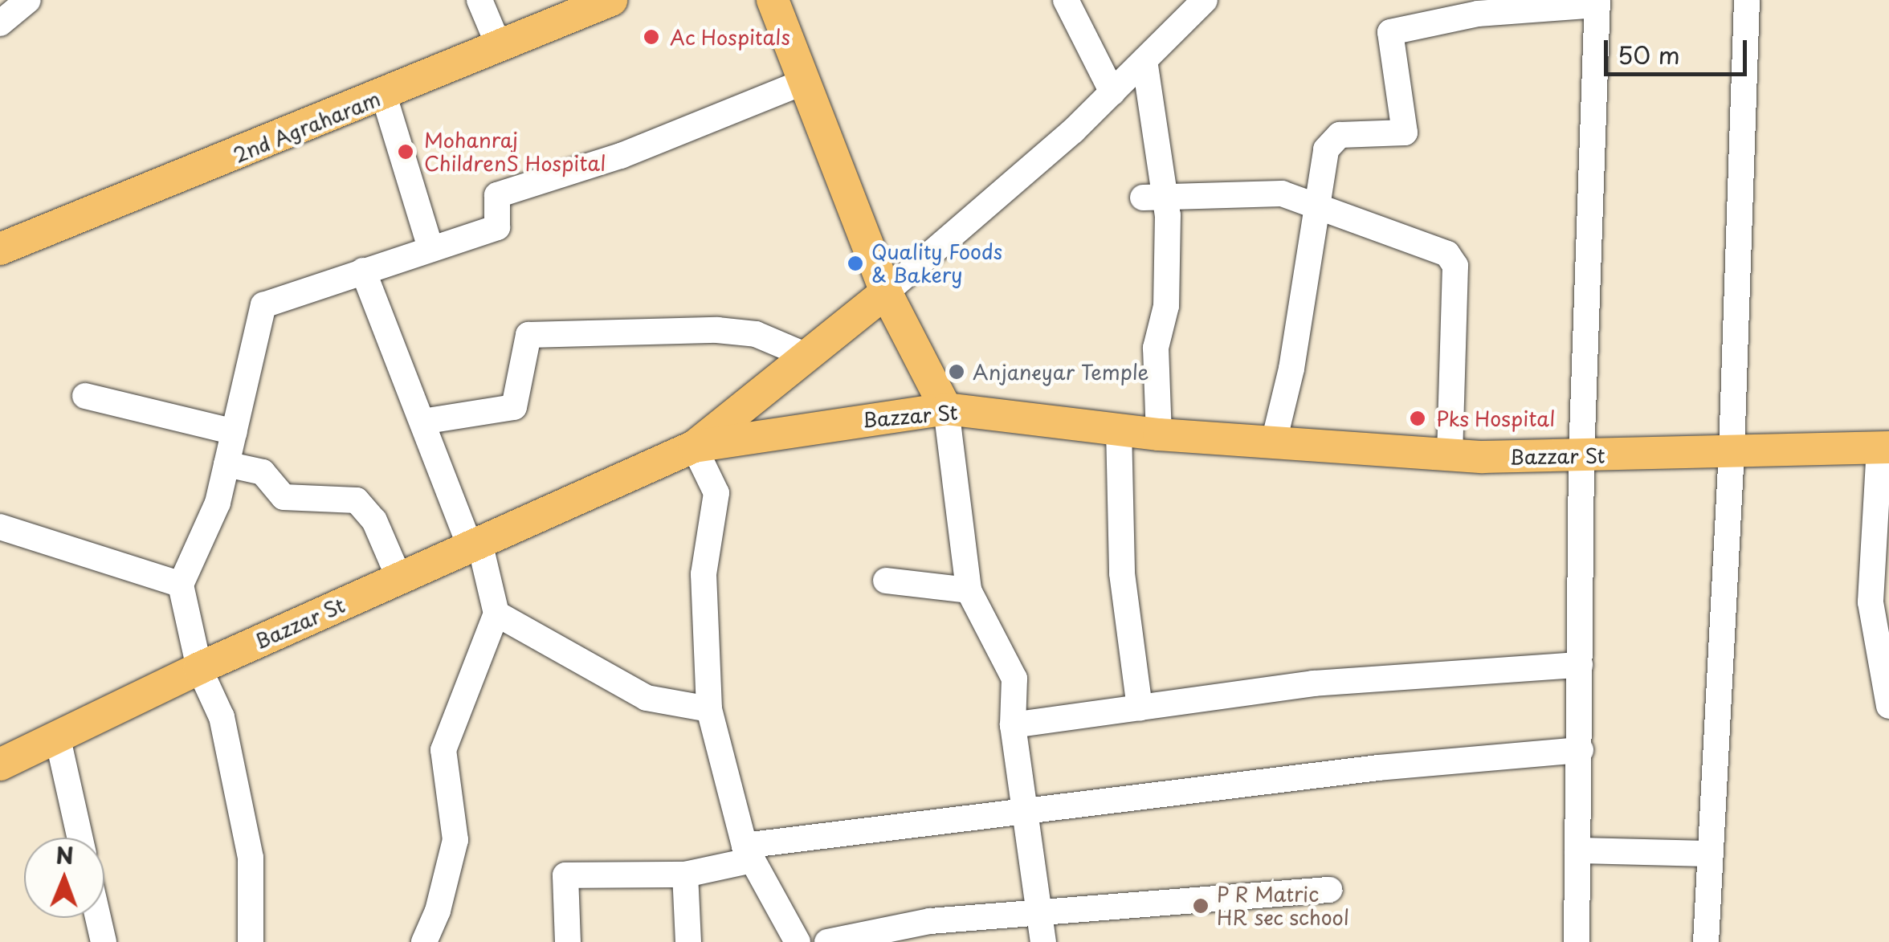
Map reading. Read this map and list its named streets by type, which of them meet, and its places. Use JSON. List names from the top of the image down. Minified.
{"streets":{"main road":["2nd Agraharam","Bazzar St"]},"places":["Ac Hospitals","Mohanraj ChildrenS Hospital","Quality Foods & Bakery","Anjaneyar Temple","Pks Hospital","P R Matric HR sec school"],"scale_bar":"50 m","north":"top"}
